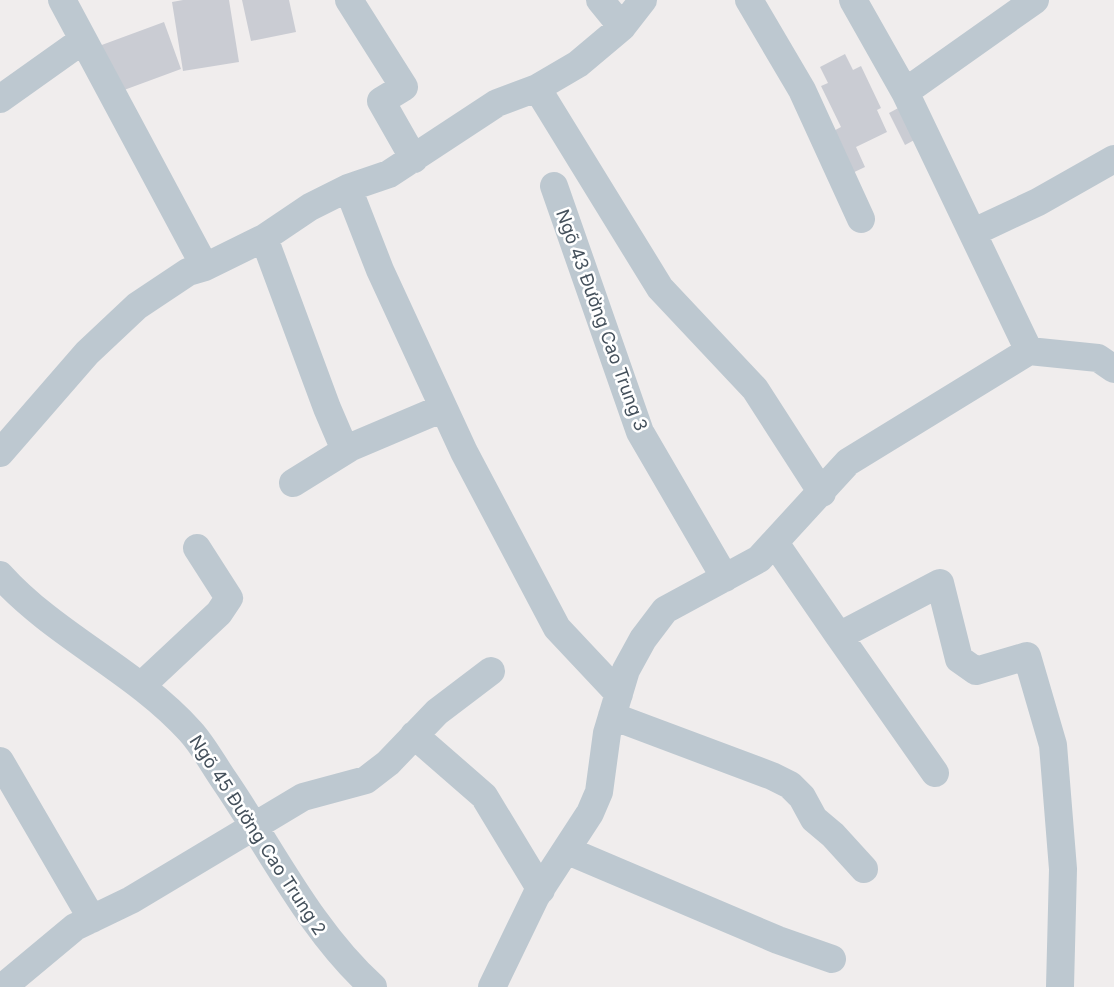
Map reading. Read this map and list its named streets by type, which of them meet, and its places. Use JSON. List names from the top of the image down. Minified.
{"streets":{"street":["Ngõ 43 Đường Cao Trung 3","Ngõ 45 Đường Cao Trung 2"]}}
